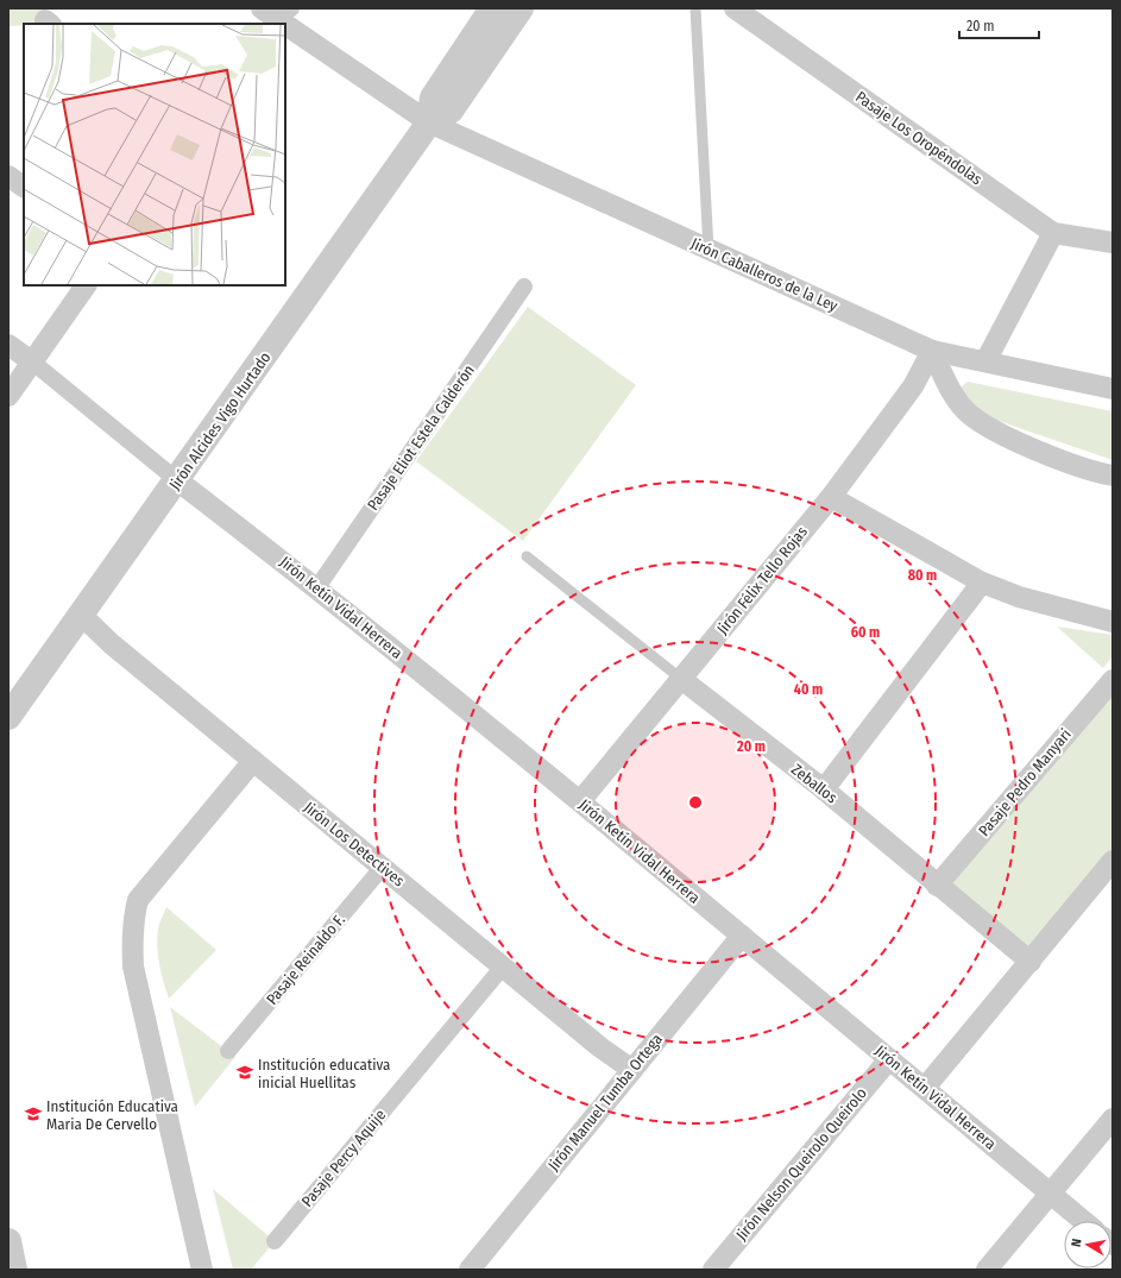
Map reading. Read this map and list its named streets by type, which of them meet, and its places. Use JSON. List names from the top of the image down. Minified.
{"streets":{"street":["Pasaje Los Oropéndolas","Jirón Caballeros de la Ley","Jirón Alcides Vigo Hurtado","Pasaje Eliot Estela Calderón","Jirón Félix Tello Rojas","Jirón Ketín Vidal Herrera","Pasaje Pedro Manyari","Zeballos","Jirón Los Detectives","Pasaje Reinaldo F.","Jirón Manuel Tumba Ortega","Pasaje Percy Aquije","Jirón Nelson Queirolo Queirolo"]},"crossings":[["Jirón Caballeros de la Ley","Jirón Alcides Vigo Hurtado"],["Jirón Caballeros de la Ley","Jirón Félix Tello Rojas"],["Jirón Alcides Vigo Hurtado","Jirón Ketín Vidal Herrera"],["Jirón Alcides Vigo Hurtado","Jirón Los Detectives"],["Pasaje Eliot Estela Calderón","Jirón Ketín Vidal Herrera"],["Jirón Félix Tello Rojas","Jirón Ketín Vidal Herrera"],["Jirón Félix Tello Rojas","Zeballos"],["Jirón Ketín Vidal Herrera","Jirón Manuel Tumba Ortega"],["Jirón Ketín Vidal Herrera","Jirón Nelson Queirolo Queirolo"],["Pasaje Pedro Manyari","Zeballos"],["Jirón Los Detectives","Pasaje Reinaldo F."],["Jirón Los Detectives","Jirón Manuel Tumba Ortega"],["Jirón Los Detectives","Pasaje Percy Aquije"]],"places":{"school or university":["Institución educativa inicial Huellitas","Institución Educativa Maria De Cervello"]},"scale_bar":"20 m","north":"left","rings":["80 m","60 m","40 m","20 m"]}
